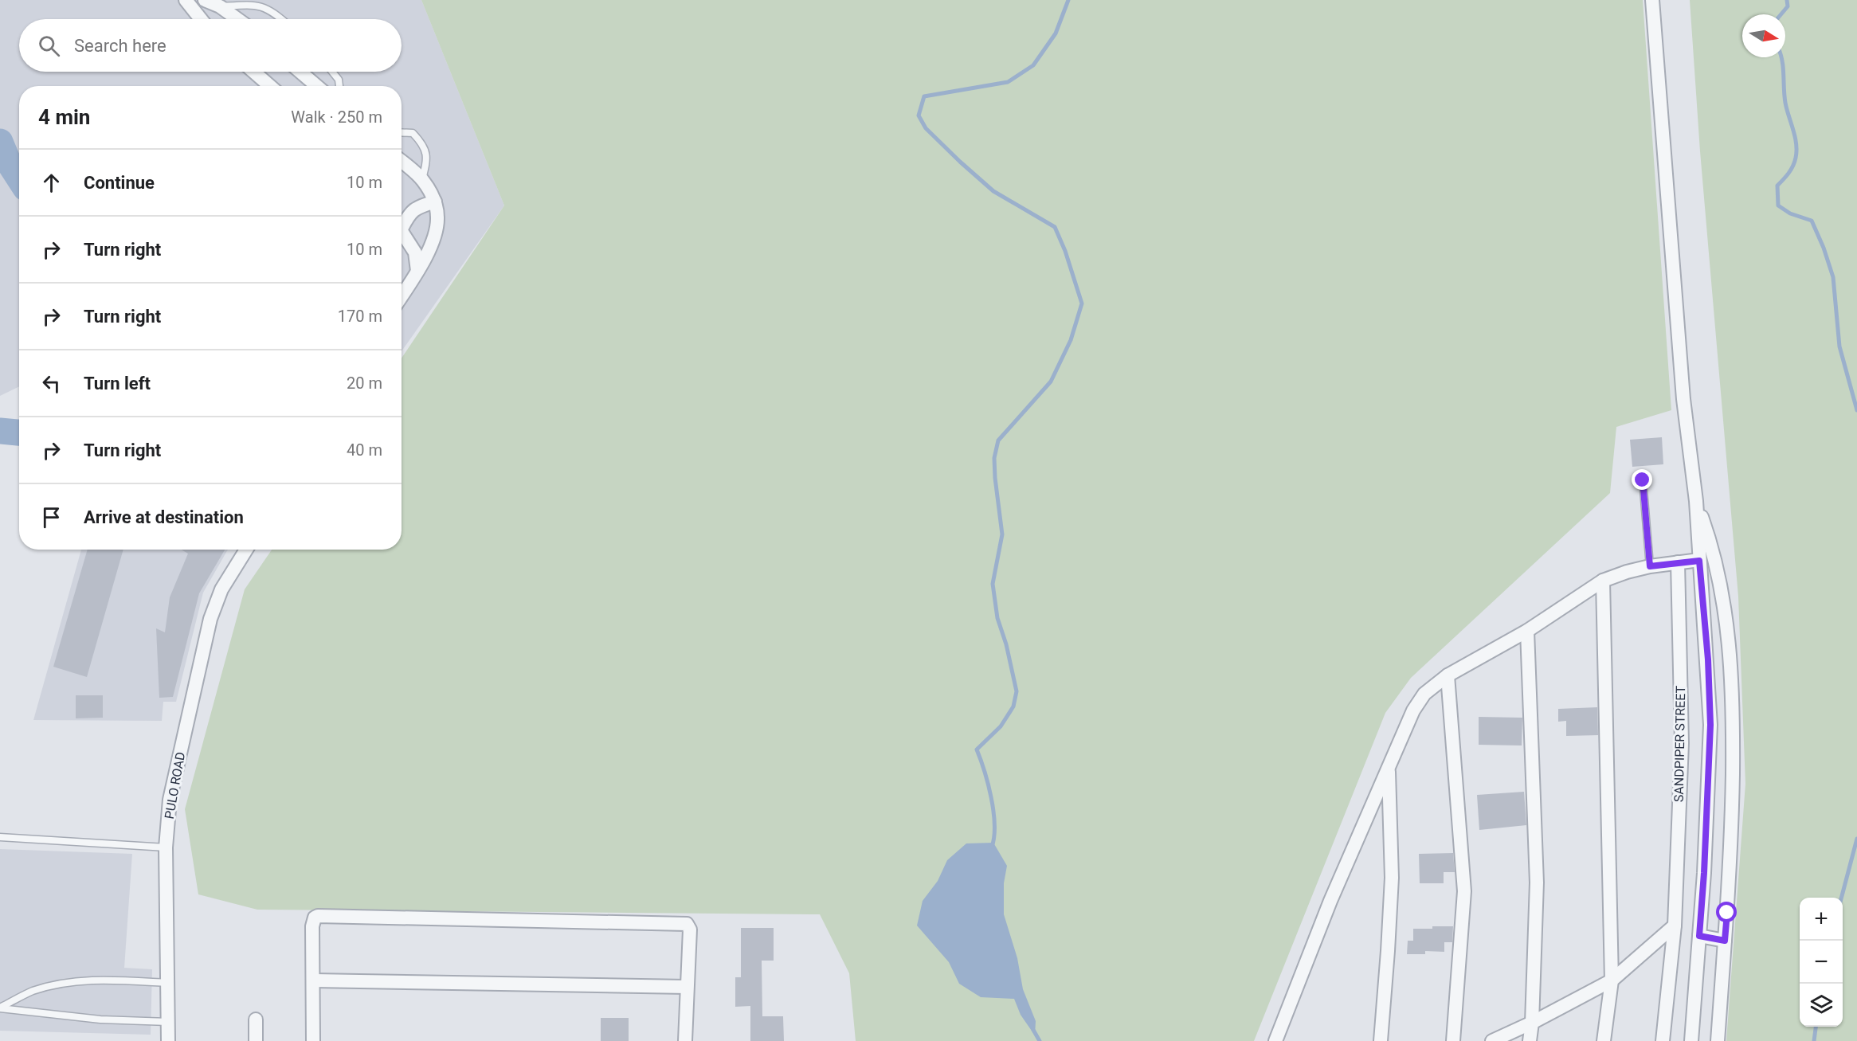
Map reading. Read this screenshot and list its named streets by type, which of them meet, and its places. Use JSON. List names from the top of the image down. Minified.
{"streets":{"street":["SANDPIPER STREET","PULO ROAD"]},"north":"right","page":{"search":"Search here","heading":["4 min","Walk · 250 m"],"list":[["Continue","10 m"],["Turn right","10 m"],["Turn right","170 m"],["Turn left","20 m"],["Turn right","40 m"],"Arrive at destination"],"map_buttons":["+","−"]}}
